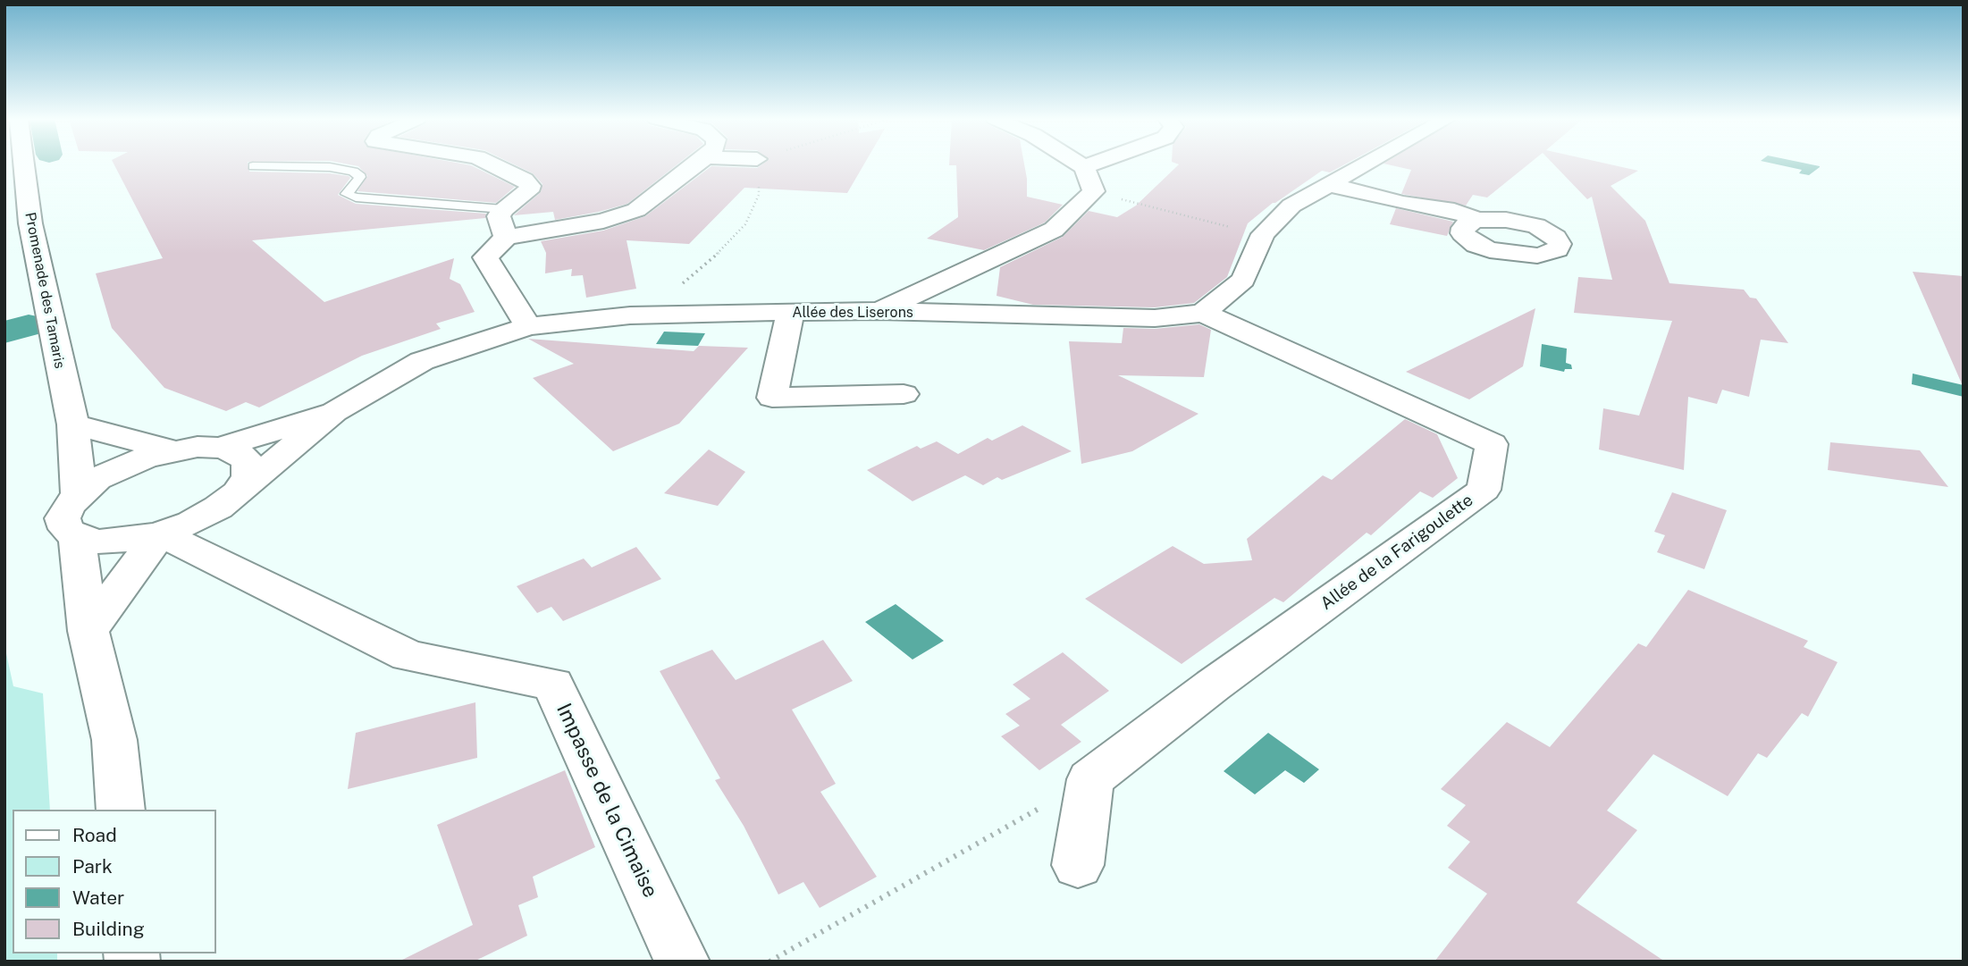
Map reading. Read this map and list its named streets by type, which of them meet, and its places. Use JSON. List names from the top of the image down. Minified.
{"streets":{"street":["Promenade des Tamaris","Allée des Liserons","Allée de la Farigoulette","Impasse de la Cimaise"]},"crossings":[["Allée des Liserons","Allée de la Farigoulette"]],"legend":["Road","Park","Water","Building"]}
